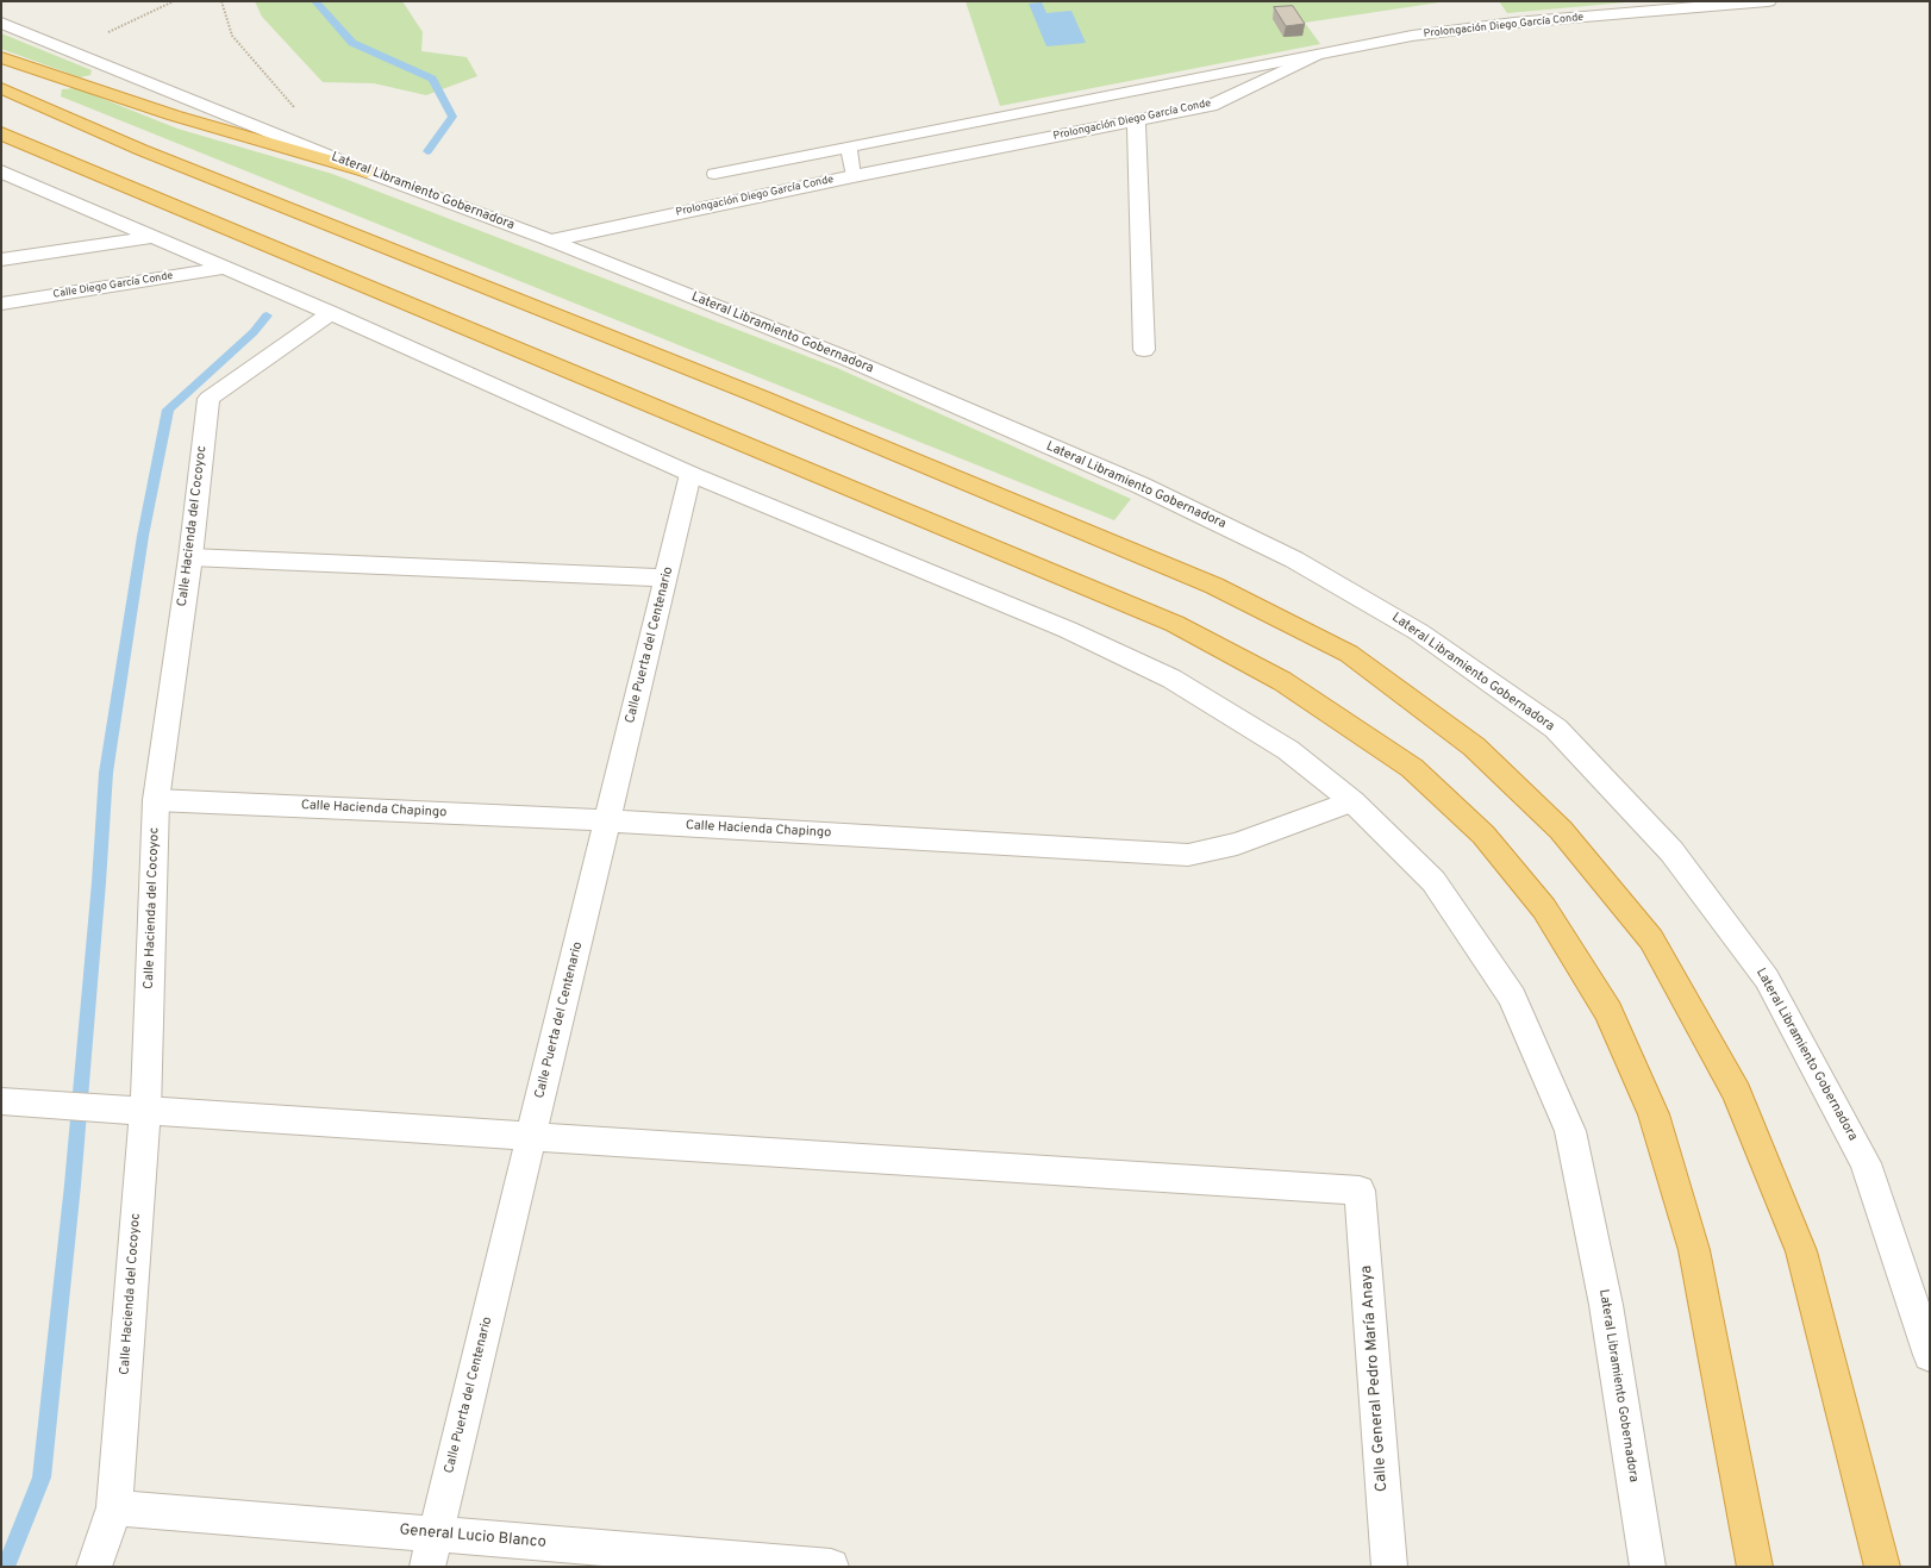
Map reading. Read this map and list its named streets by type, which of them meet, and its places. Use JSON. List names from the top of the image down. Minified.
{"streets":{"street":["Prolongación Diego García Conde","Lateral Libramiento Gobernadora","Calle Diego García Conde","Calle Hacienda del Cocoyoc","Calle Puerta del Centenario","Calle Hacienda Chapingo","Calle General Pedro María Anaya","General Lucio Blanco"]},"crossings":[["Prolongación Diego García Conde","Lateral Libramiento Gobernadora"],["Lateral Libramiento Gobernadora","Calle Diego García Conde"],["Lateral Libramiento Gobernadora","Calle Hacienda del Cocoyoc"],["Lateral Libramiento Gobernadora","Calle Puerta del Centenario"],["Lateral Libramiento Gobernadora","Calle Hacienda Chapingo"],["Calle Hacienda del Cocoyoc","Calle Hacienda Chapingo"],["Calle Hacienda del Cocoyoc","General Lucio Blanco"],["Calle Puerta del Centenario","Calle Hacienda Chapingo"],["Calle Puerta del Centenario","Calle General Pedro María Anaya"],["Calle Puerta del Centenario","General Lucio Blanco"]]}
